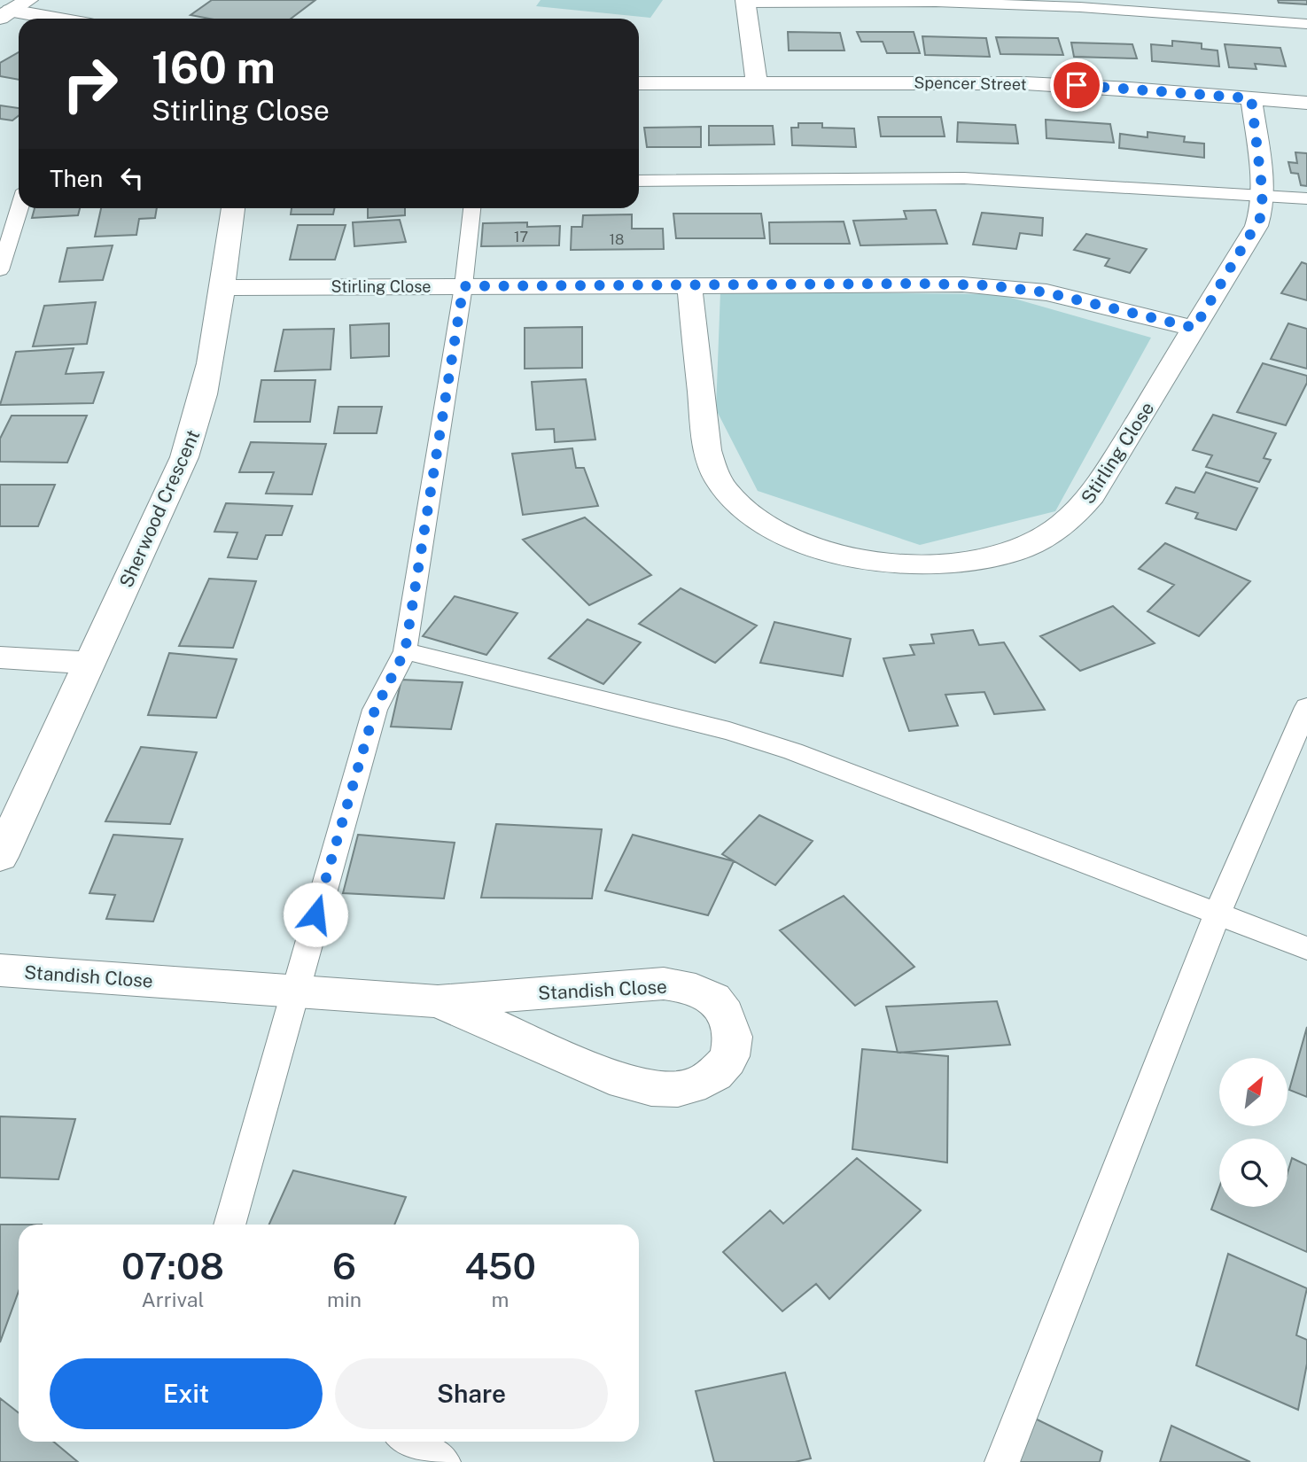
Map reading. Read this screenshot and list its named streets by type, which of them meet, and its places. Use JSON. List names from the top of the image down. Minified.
{"streets":{"street":["Spencer Street","Stirling Close","Sherwood Crescent","Standish Close"]},"crossings":[["Spencer Street","Stirling Close"],["Stirling Close","Sherwood Crescent"]],"house_numbers":["17","18"],"north":"top right","page":{"turn":["160 m","Stirling Close"],"then":"Then","eta":["07:08","Arrival","6","min","450","m"],"buttons":["Exit","Share"]}}
